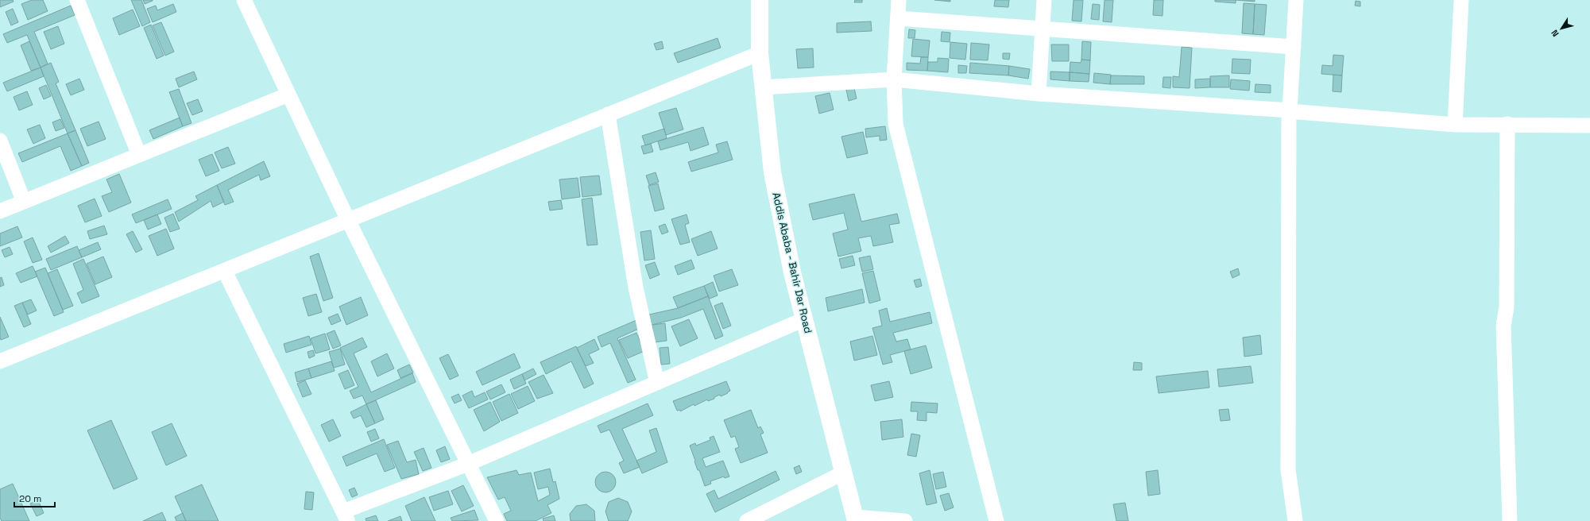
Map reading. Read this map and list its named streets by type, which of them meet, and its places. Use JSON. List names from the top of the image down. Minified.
{"streets":{"highway":["Addis Ababa - Bahir Dar Road"]},"scale_bar":"20 m","north":"bottom left"}
